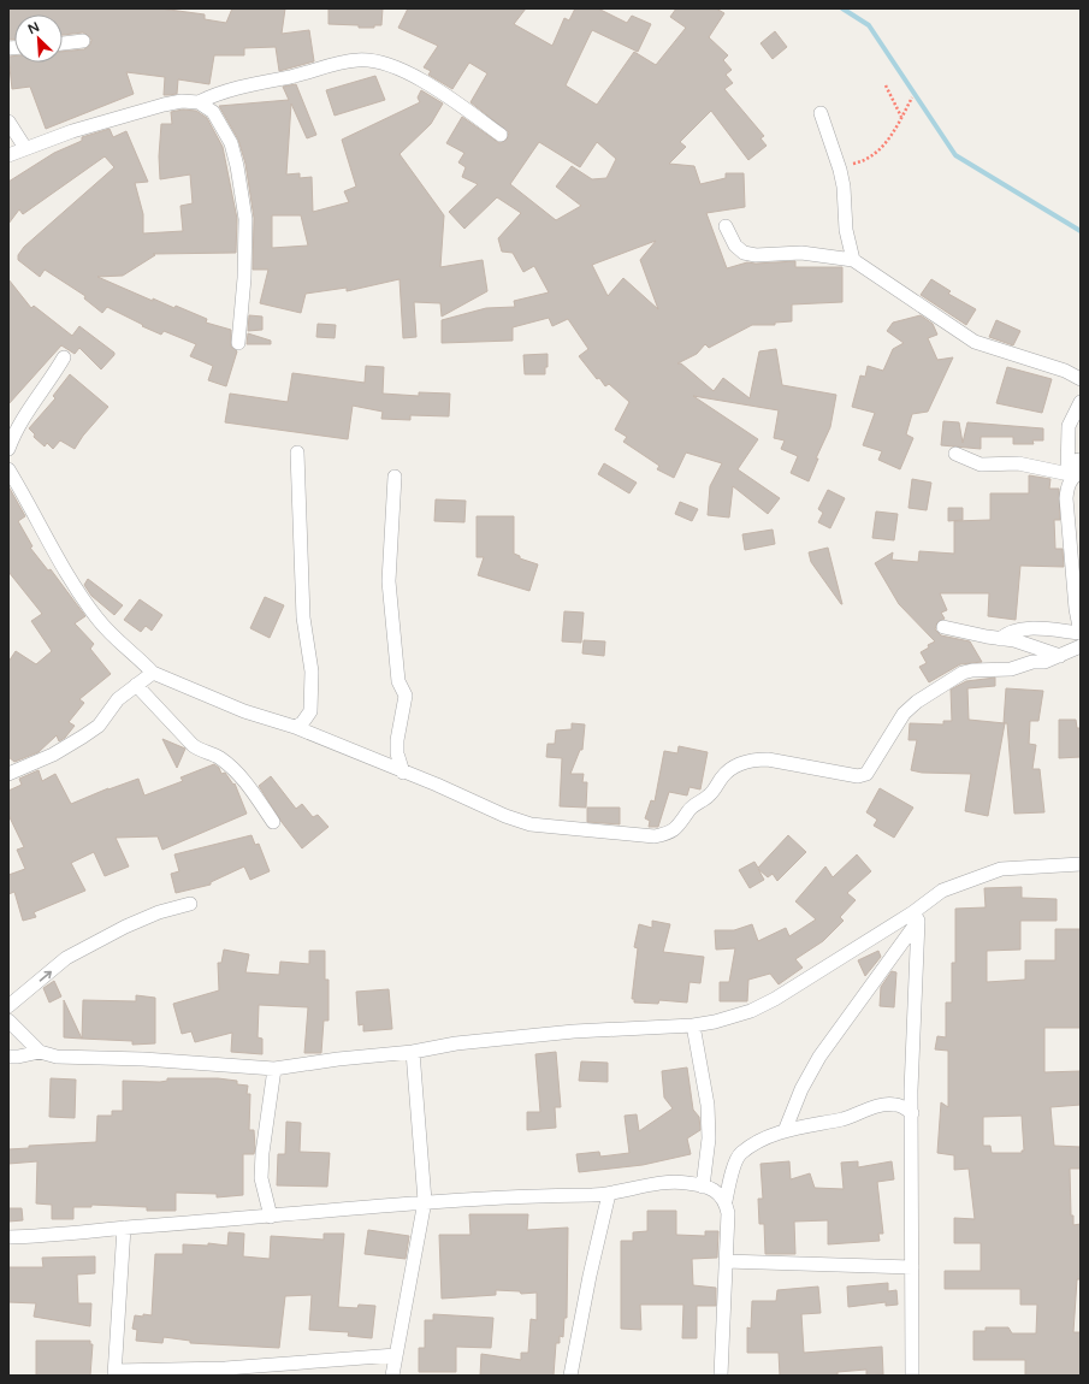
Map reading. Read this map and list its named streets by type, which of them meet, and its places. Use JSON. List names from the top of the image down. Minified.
{"north":"top left"}
